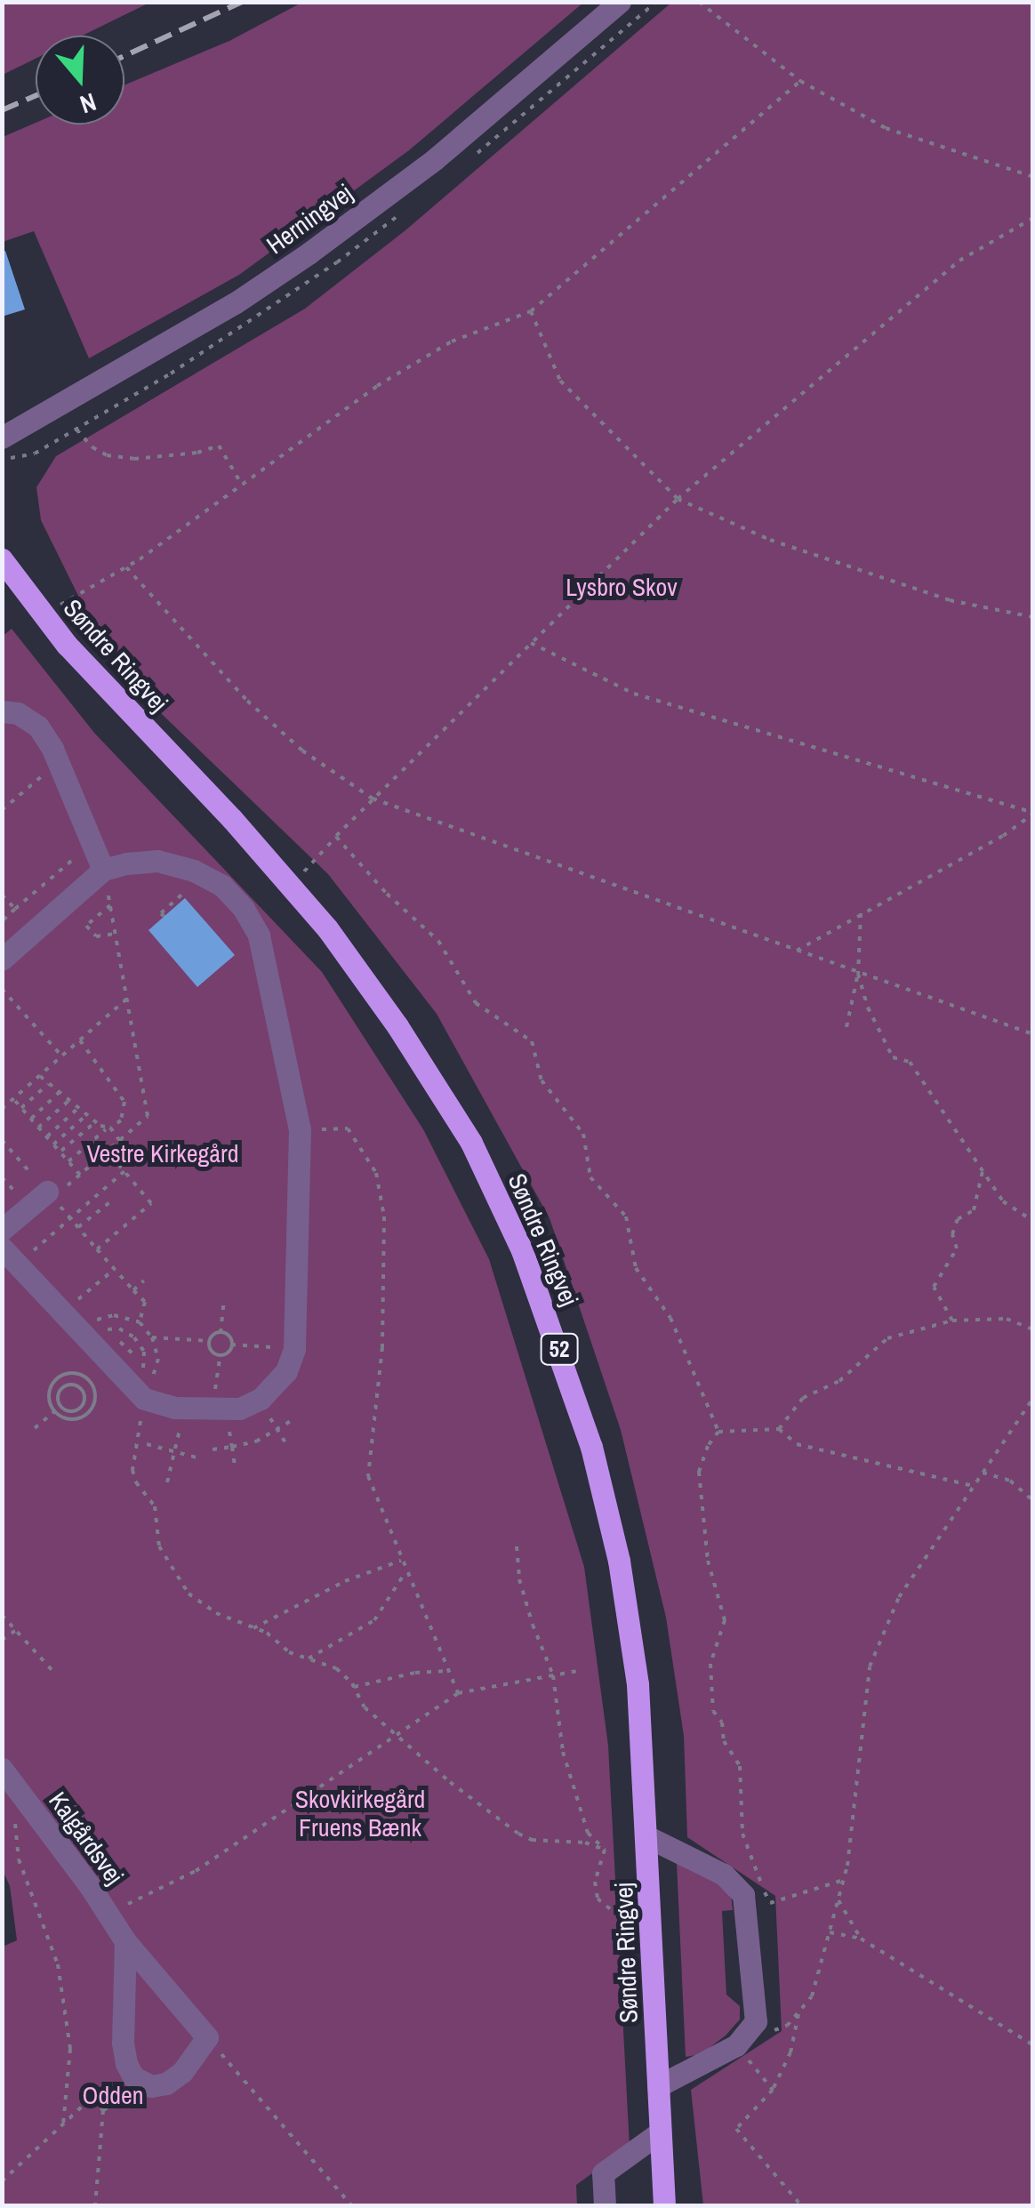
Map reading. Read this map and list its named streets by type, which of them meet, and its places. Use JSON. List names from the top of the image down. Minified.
{"streets":{"main road":["Søndre Ringvej","52"],"street":["Herningvej","Kalgårdsvej"]},"parks":["Lysbro Skov","Vestre Kirkegård","Skovkirkegård Fruens Bænk","Odden"],"north":"bottom"}
